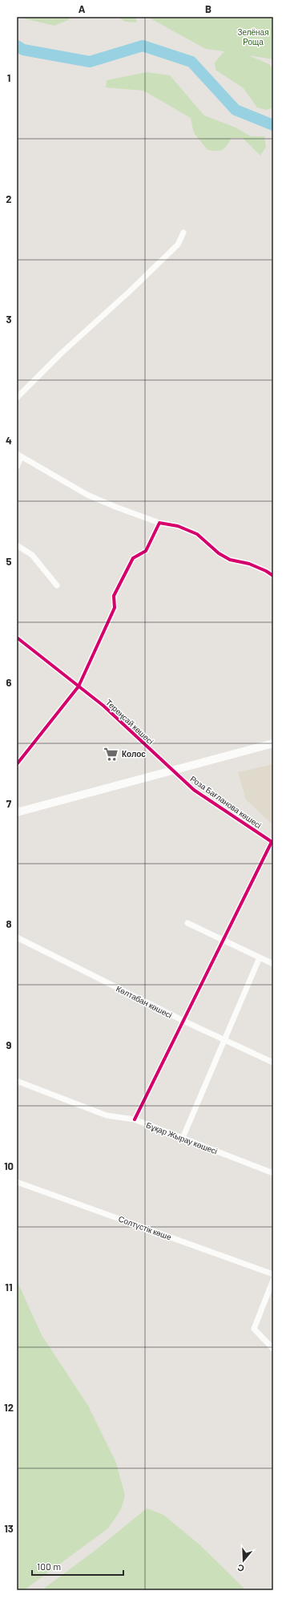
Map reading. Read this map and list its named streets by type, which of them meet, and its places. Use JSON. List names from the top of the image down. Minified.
{"streets":{"street":["Тереңсай көшесі","Роза Бағланова көшесі","Көлтабан көшесі","Бұқар Жырау көшесі","Солтүстік көше"]},"crossings":[["Тереңсай көшесі","Роза Бағланова көшесі"]],"parks":["Зелёная Роща"],"places":{"supermarket":["Колос"]},"scale_bar":"100 m","north":"bottom","grid":{"columns":["A","B"],"rows":["1","2","3","4","5","6","7","8","9","10","11","12","13"]}}
